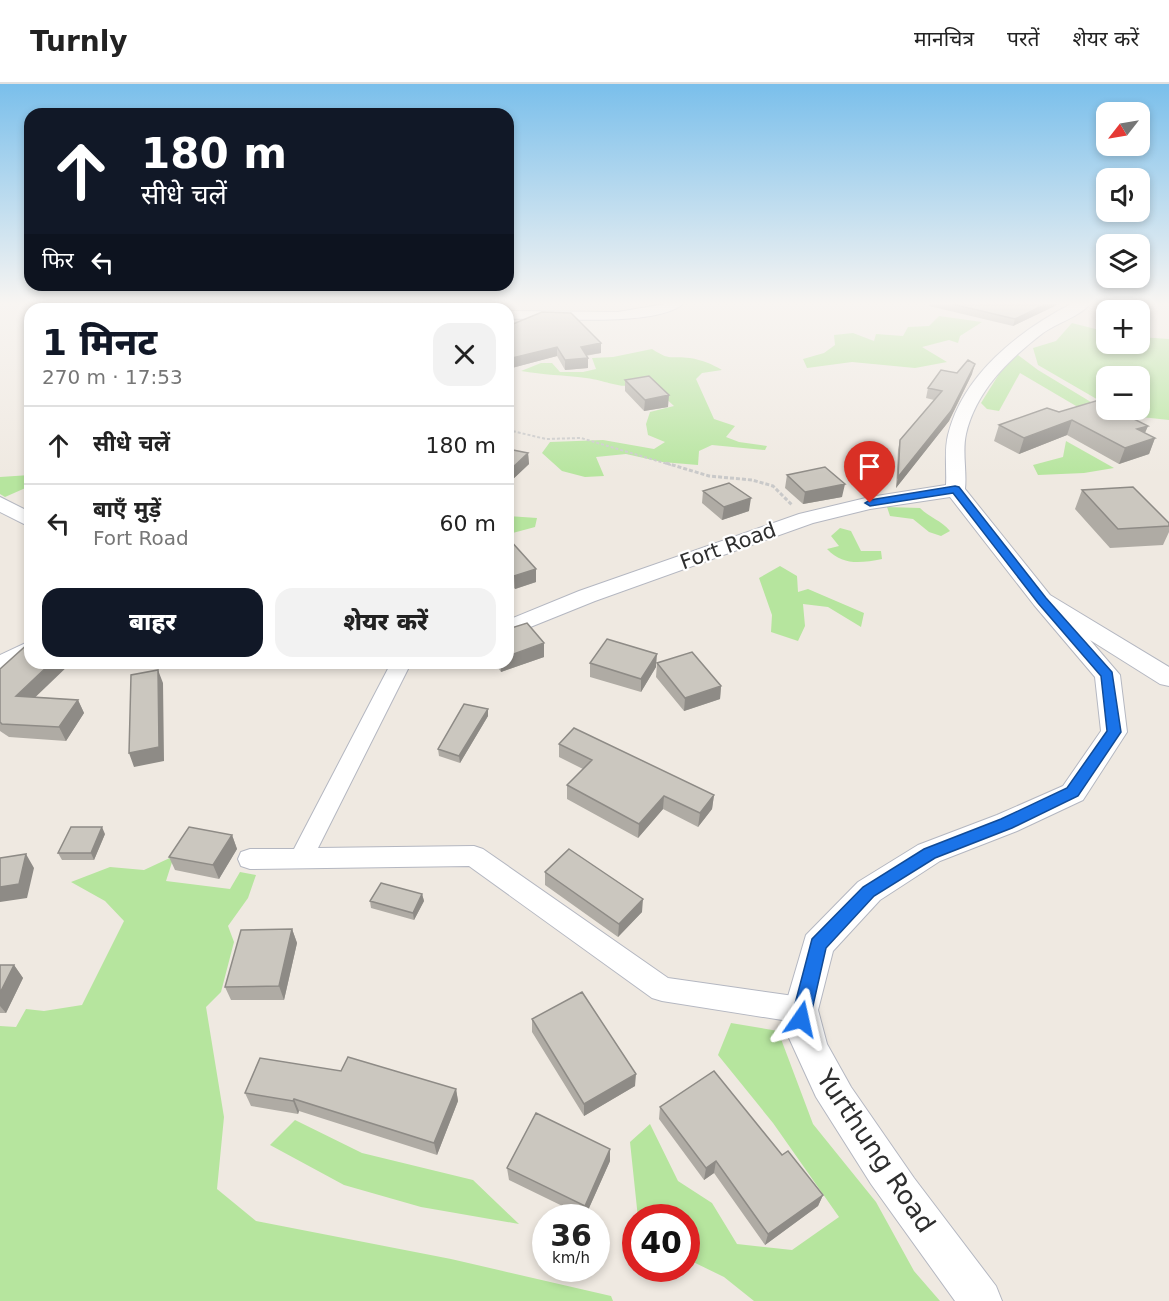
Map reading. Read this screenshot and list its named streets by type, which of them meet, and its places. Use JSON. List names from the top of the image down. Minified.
{"streets":{"street":["Fort Road","Yurthung Road"]},"crossings":[["Fort Road","Yurthung Road"]],"north":"bottom left","page":{"header":"Turnly","nav":["मानचित्र","परतें","शेयर करें"],"map_buttons":["+","−"],"turn":["180 m","सीधे चलें"],"then":"फिर","heading":["1 मिनट","270 m · 17:53"],"list":[{"name":"सीधे चलें","value":"180 m"},{"name":"बाएँ मुड़ें","note":"Fort Road","value":"60 m"}],"buttons":["बाहर","शेयर करें"],"speed":"36 km/h","limit":"40"}}
